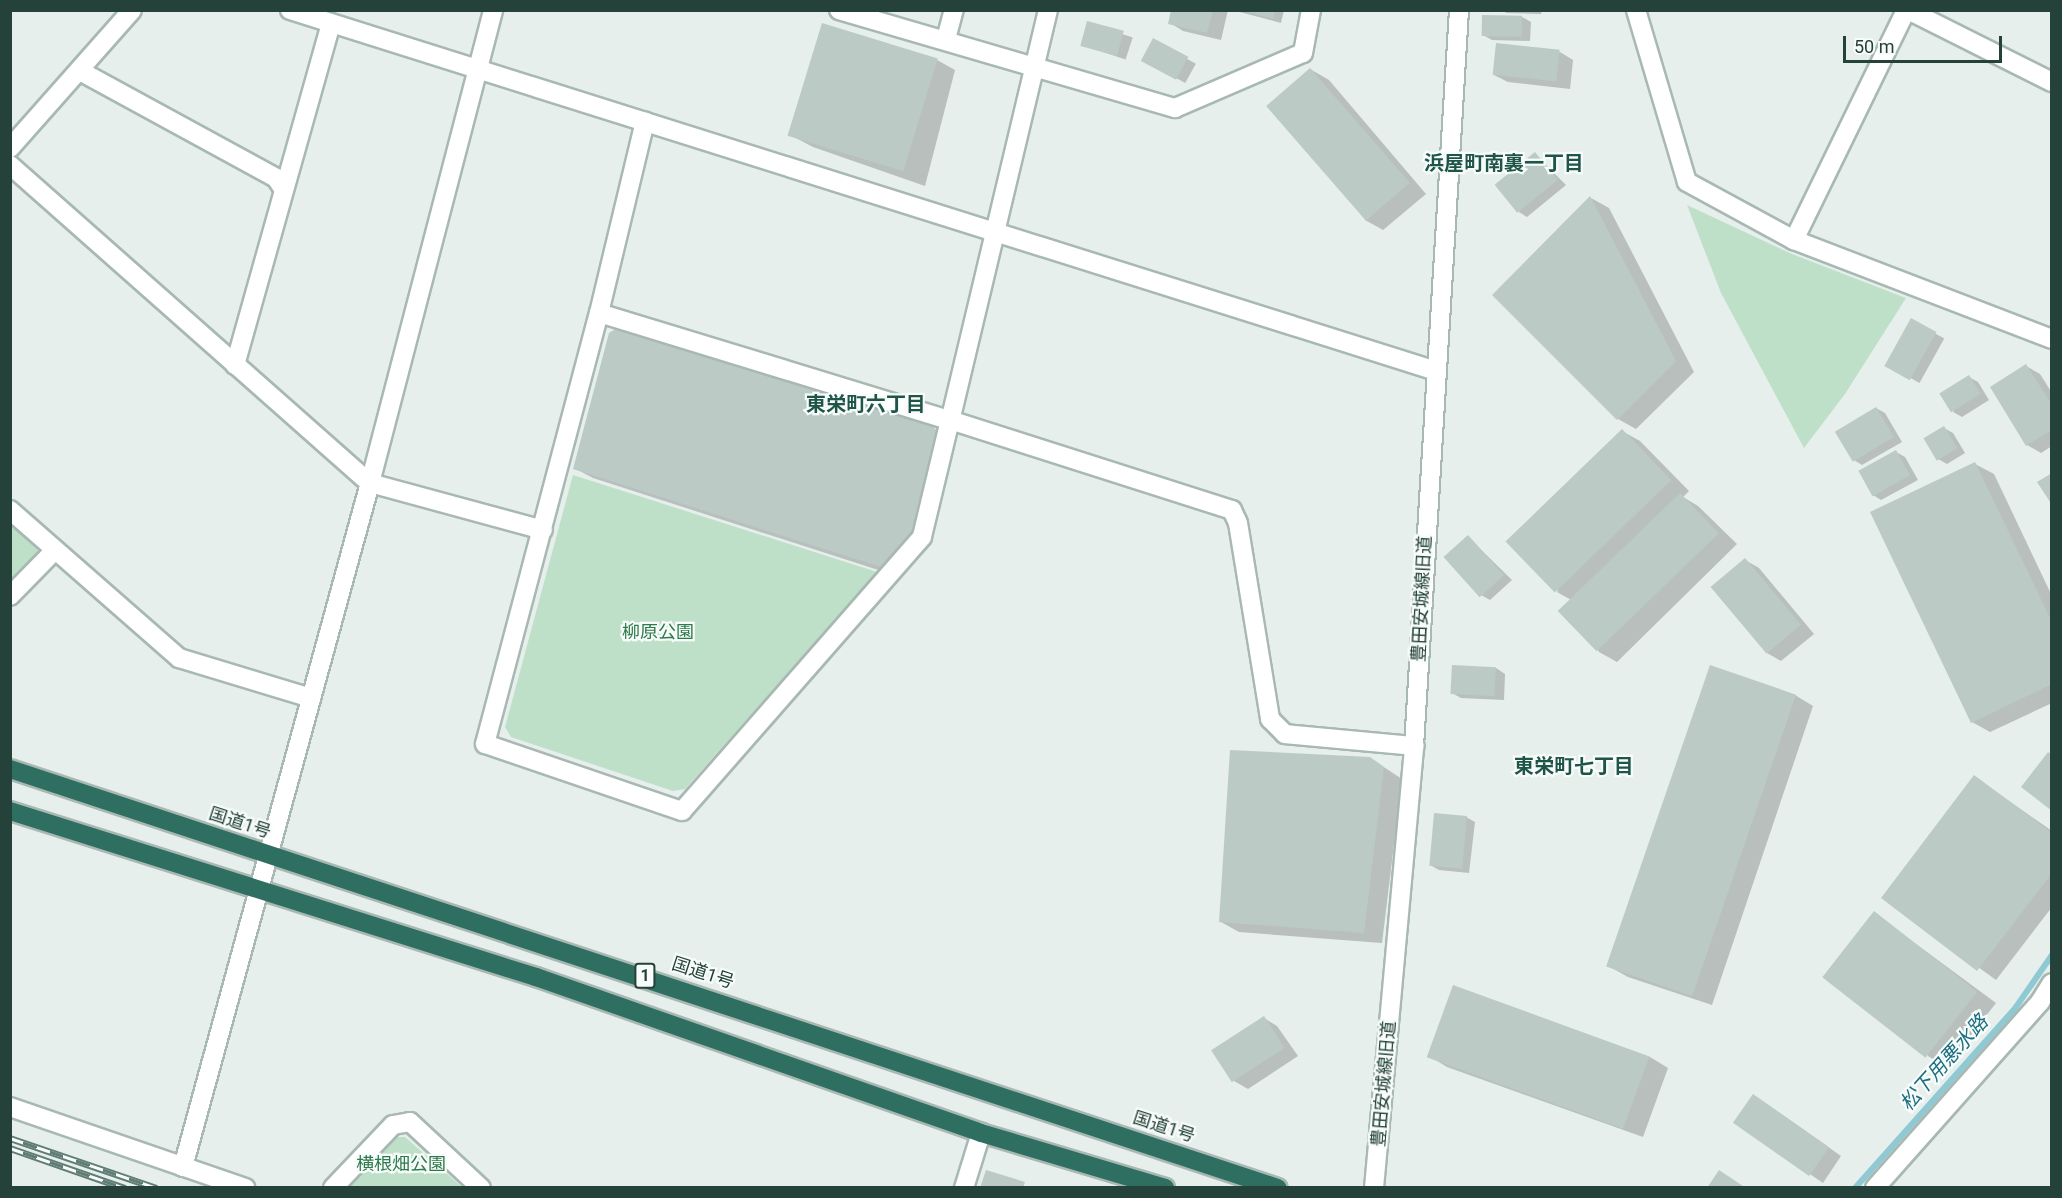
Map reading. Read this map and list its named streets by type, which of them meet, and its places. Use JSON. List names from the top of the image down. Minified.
{"streets":{"highway":["国道1号","1"],"street":["豊田安城線旧道"]},"districts":["浜屋町南裏一丁目","東栄町六丁目","東栄町七丁目"],"water":["松下用悪水路"],"parks":["柳原公園","横根畑公園"],"scale_bar":"50 m"}
